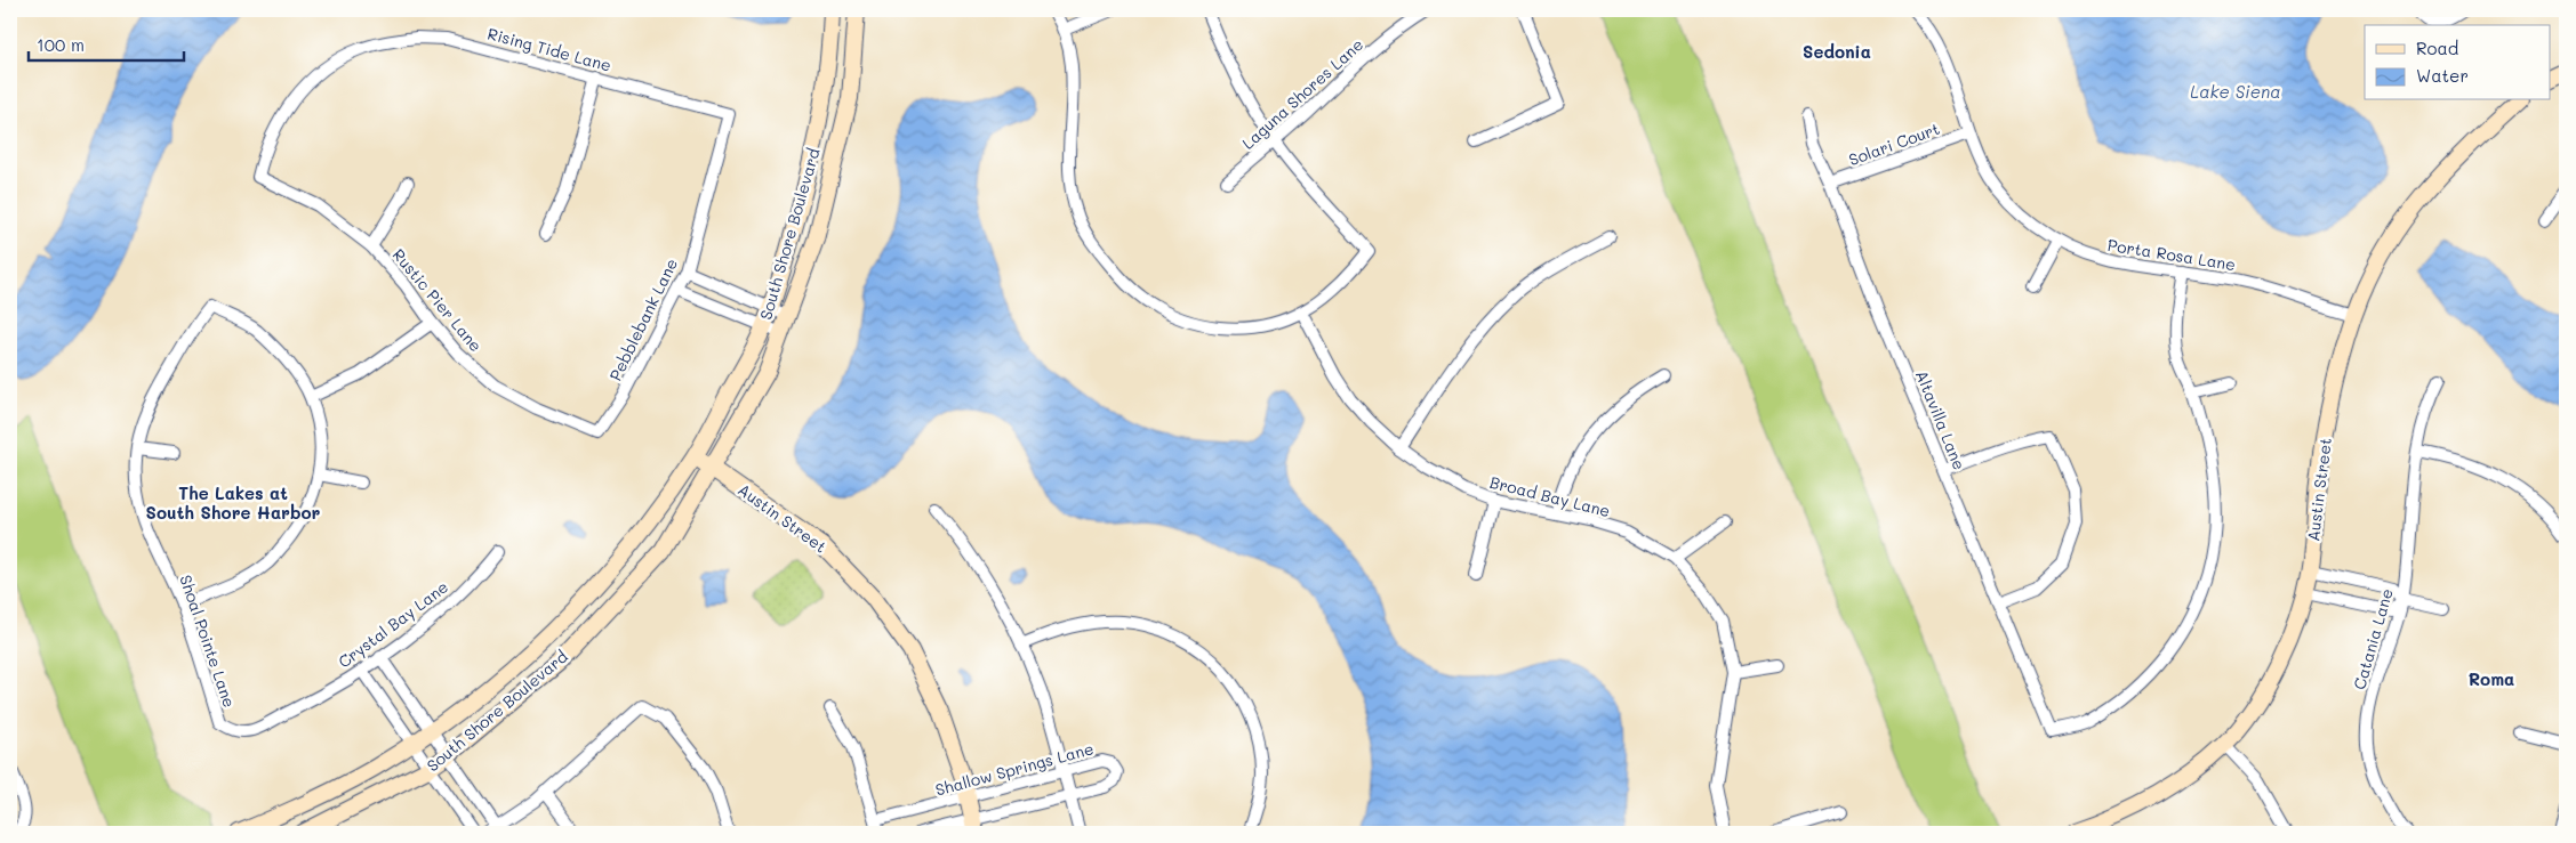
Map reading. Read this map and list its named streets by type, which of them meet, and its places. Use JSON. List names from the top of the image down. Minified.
{"streets":{"street":["Rising Tide Lane","Laguna Shores Lane","Solari Court","South Shore Boulevard","Porta Rosa Lane","Rustic Pier Lane","Pebblebank Lane","Altavilla Lane","Austin Street","Broad Bay Lane","Crystal Bay Lane","Catania Lane","Shoal Pointe Lane","Shallow Springs Lane"]},"crossings":[["Rising Tide Lane","Rustic Pier Lane"],["Rising Tide Lane","Pebblebank Lane"],["Solari Court","Porta Rosa Lane"],["Solari Court","Altavilla Lane"],["South Shore Boulevard","Austin Street"],["Porta Rosa Lane","Austin Street"],["Rustic Pier Lane","Pebblebank Lane"],["Austin Street","Shallow Springs Lane"],["Crystal Bay Lane","Shoal Pointe Lane"]],"districts":["Sedonia","The Lakes at South Shore Harbor","Roma"],"water":["Lake Siena"],"legend":["Road","Water"],"scale_bar":"100 m"}
